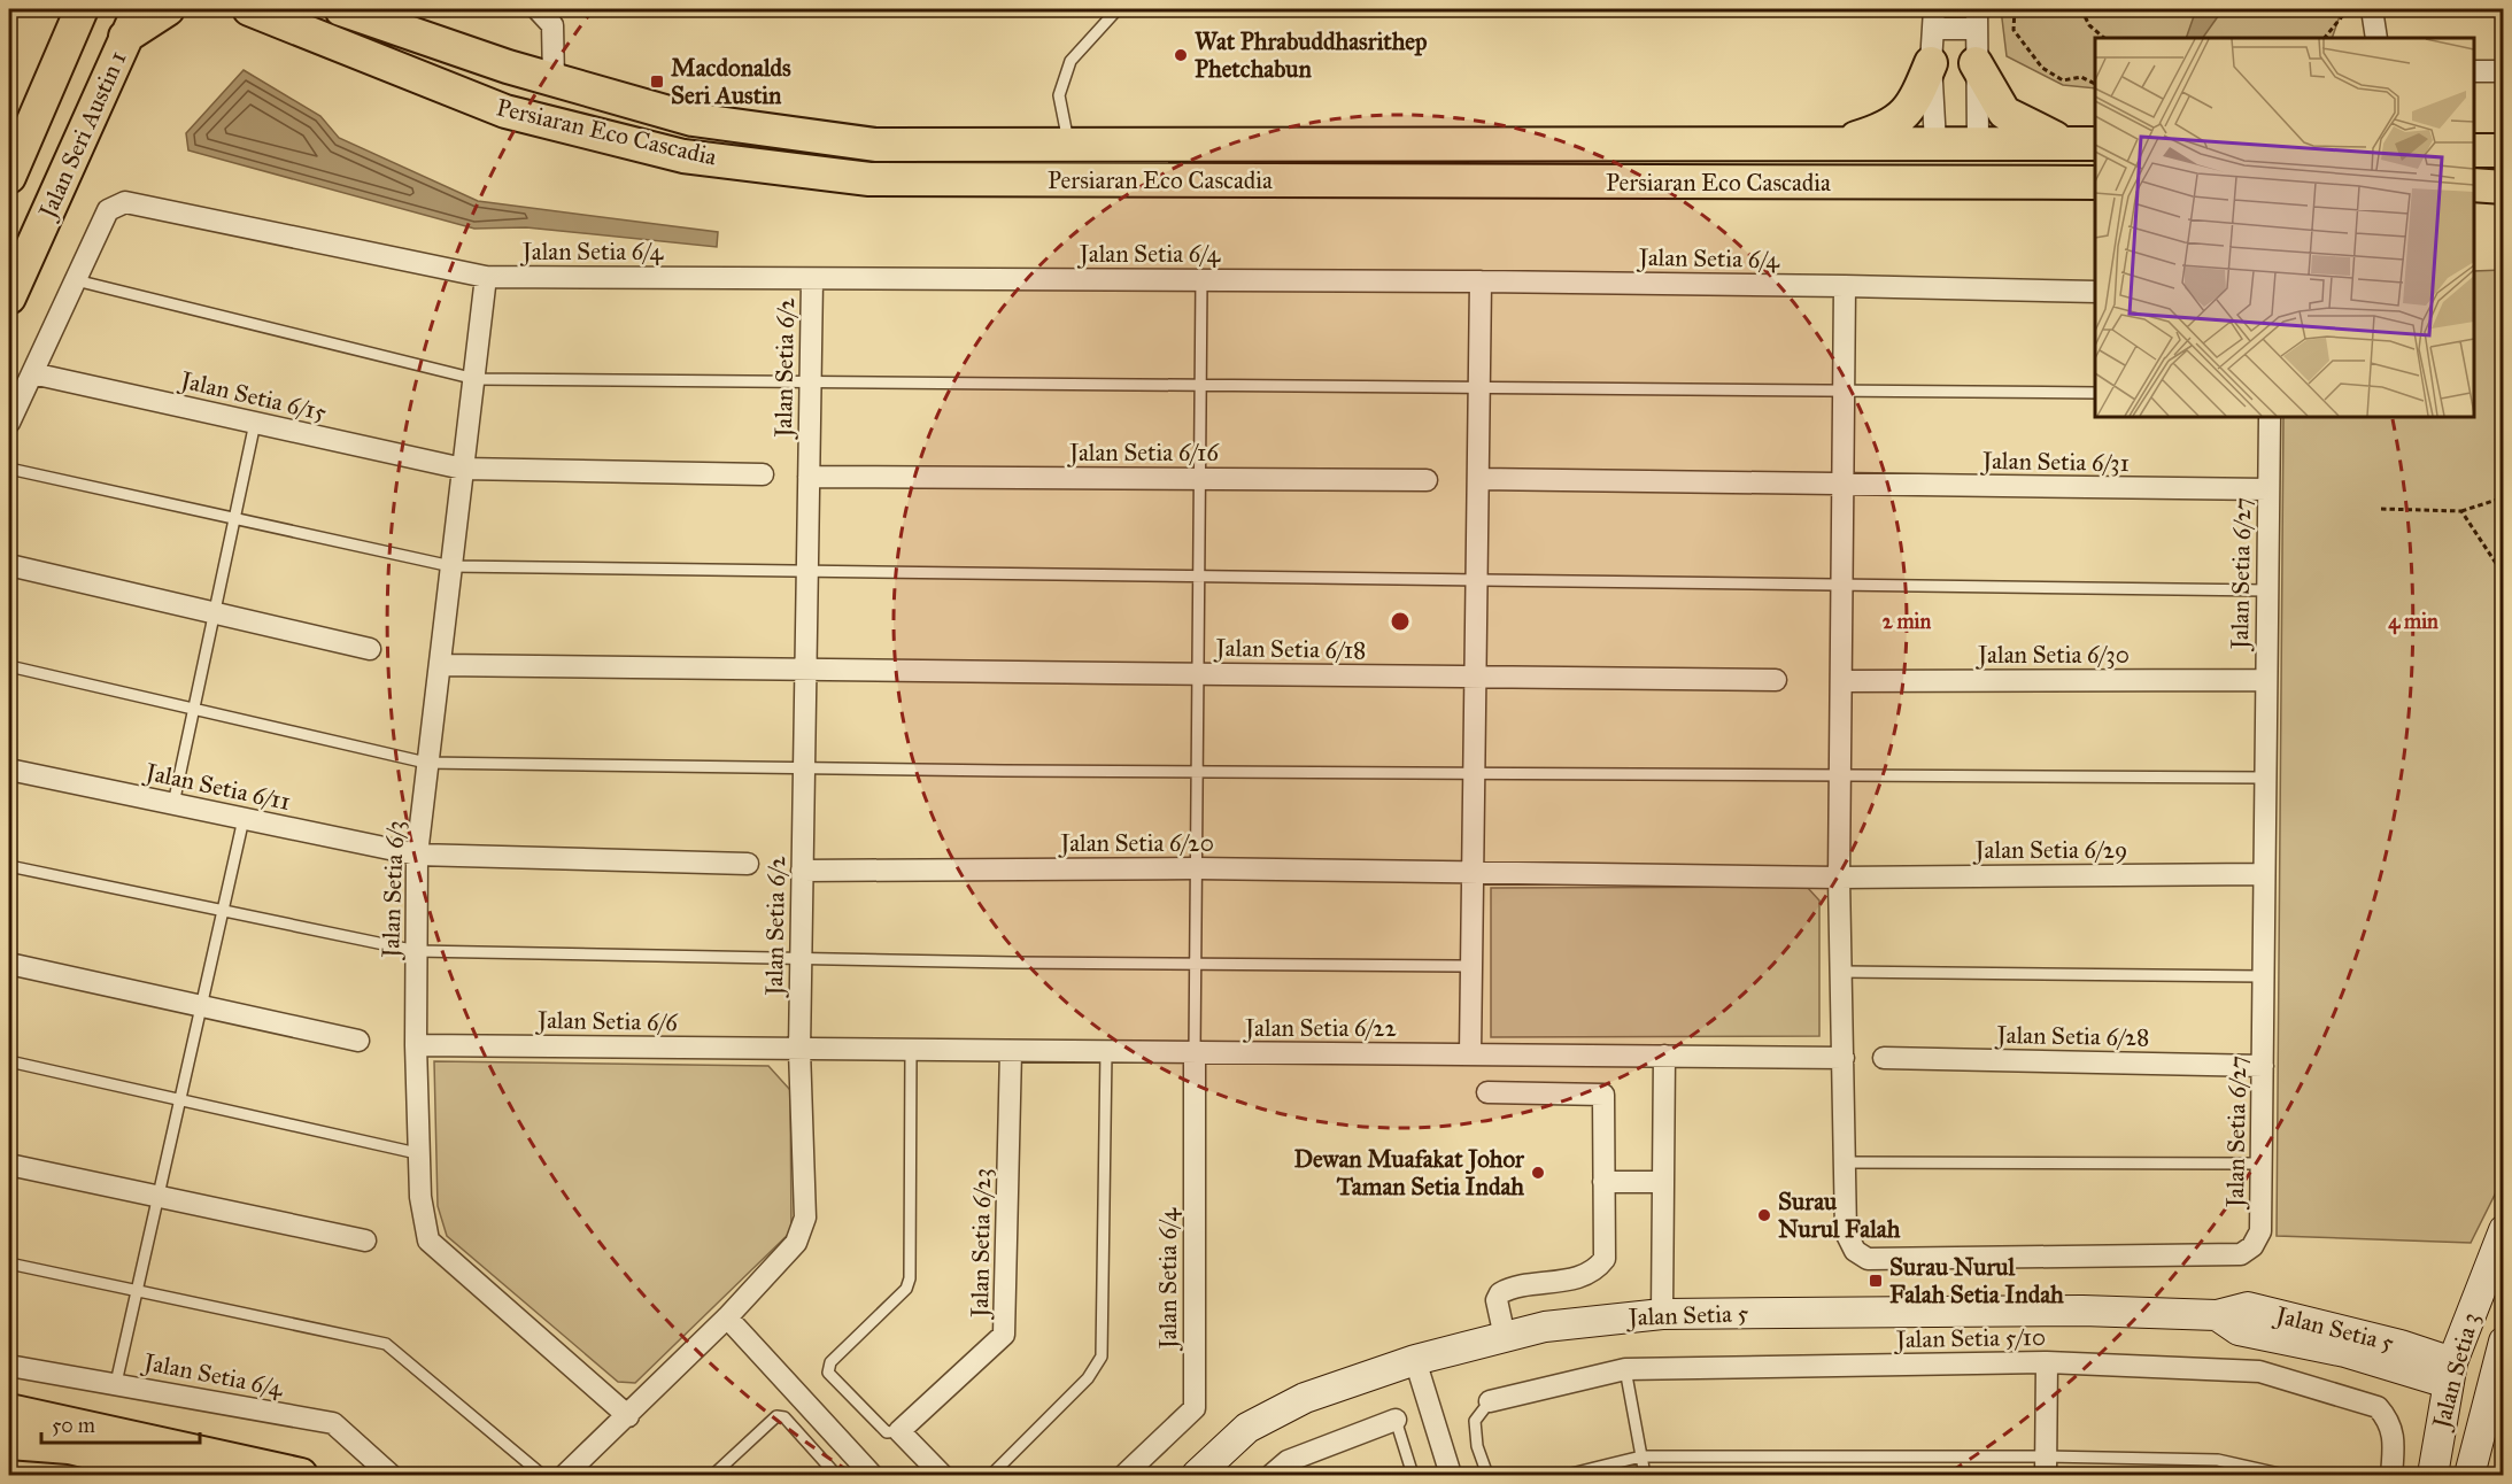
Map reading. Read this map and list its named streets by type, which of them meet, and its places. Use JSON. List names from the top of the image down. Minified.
{"streets":{"main road":["Persiaran Eco Cascadia","Jalan Seri Austin 1"],"street":["Jalan Setia 6/4","Jalan Setia 6/2","Jalan Setia 6/15","Jalan Setia 6/16","Jalan Setia 6/31","Jalan Setia 6/27","Jalan Setia 6/18","Jalan Setia 6/30","Jalan Setia 6/11","Jalan Setia 6/20","Jalan Setia 6/29","Jalan Setia 6/3","Jalan Setia 6/6","Jalan Setia 6/22","Jalan Setia 6/28","Jalan Setia 6/23","Jalan Setia 5","Jalan Setia 5/10","Jalan Setia 3"]},"crossings":[["Jalan Setia 6/4","Jalan Setia 6/2"],["Jalan Setia 6/4","Jalan Setia 6/15"],["Jalan Setia 6/4","Jalan Setia 6/3"],["Jalan Setia 6/4","Jalan Setia 6/22"],["Jalan Setia 6/2","Jalan Setia 6/16"],["Jalan Setia 6/2","Jalan Setia 6/18"],["Jalan Setia 6/2","Jalan Setia 6/20"],["Jalan Setia 6/2","Jalan Setia 6/3"],["Jalan Setia 6/2","Jalan Setia 6/6"],["Jalan Setia 6/2","Jalan Setia 6/22"],["Jalan Setia 6/15","Jalan Setia 6/3"],["Jalan Setia 6/31","Jalan Setia 6/27"],["Jalan Setia 6/27","Jalan Setia 6/30"],["Jalan Setia 6/27","Jalan Setia 6/20"],["Jalan Setia 6/27","Jalan Setia 6/29"],["Jalan Setia 6/27","Jalan Setia 6/22"],["Jalan Setia 6/27","Jalan Setia 6/28"],["Jalan Setia 6/18","Jalan Setia 6/3"],["Jalan Setia 6/11","Jalan Setia 6/3"],["Jalan Setia 6/20","Jalan Setia 6/29"],["Jalan Setia 6/3","Jalan Setia 6/6"],["Jalan Setia 6/6","Jalan Setia 6/22"],["Jalan Setia 6/22","Jalan Setia 6/23"],["Jalan Setia 5","Jalan Setia 3"]],"places":{"other":["Wat Phrabuddhasrithep Phetchabun","Dewan Muafakat Johor Taman Setia Indah","Surau Nurul Falah"],"transit":["Macdonalds Seri Austin","Surau Nurul Falah Setia Indah"]},"scale_bar":"50 m","rings":["2 min","4 min"]}
